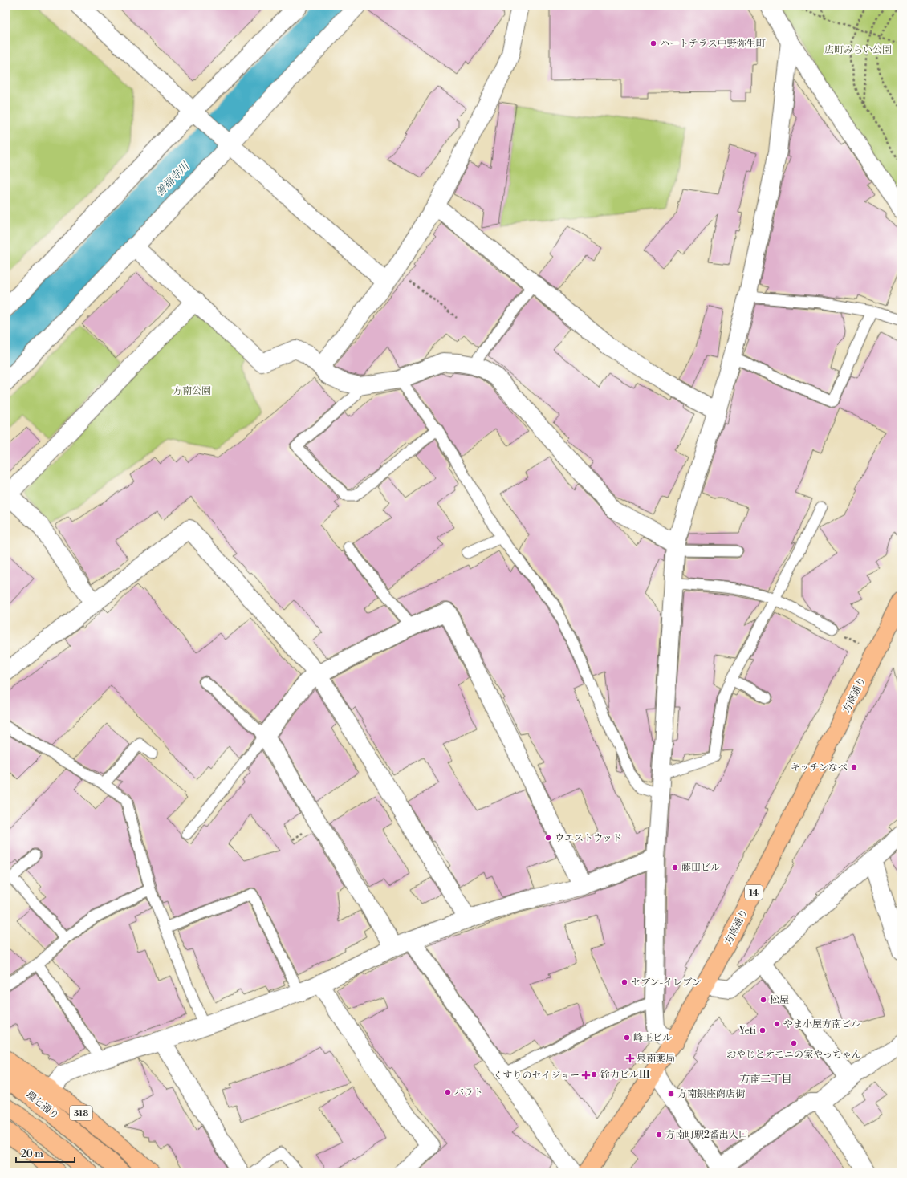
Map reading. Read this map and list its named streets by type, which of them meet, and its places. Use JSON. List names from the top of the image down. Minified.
{"streets":{"main road":["方南通り","14","環七通り","318"]},"districts":["方南二丁目"],"water":["善福寺川"],"parks":["広町みらい公園","方南公園"],"places":{"other":["ハートテラス中野弥生町","キッチンなべ","ウエストウッド","藤田ビル","セブン-イレブン","松屋","やま小屋方南ビル","Yeti","峰正ビル","おやじとオモニの家やっちゃん","鈴力ビルIII","バラト","方南銀座商店街","方南町駅2番出入口"],"health":["泉南薬局","くすりのセイジョー"]},"scale_bar":"20 m"}
